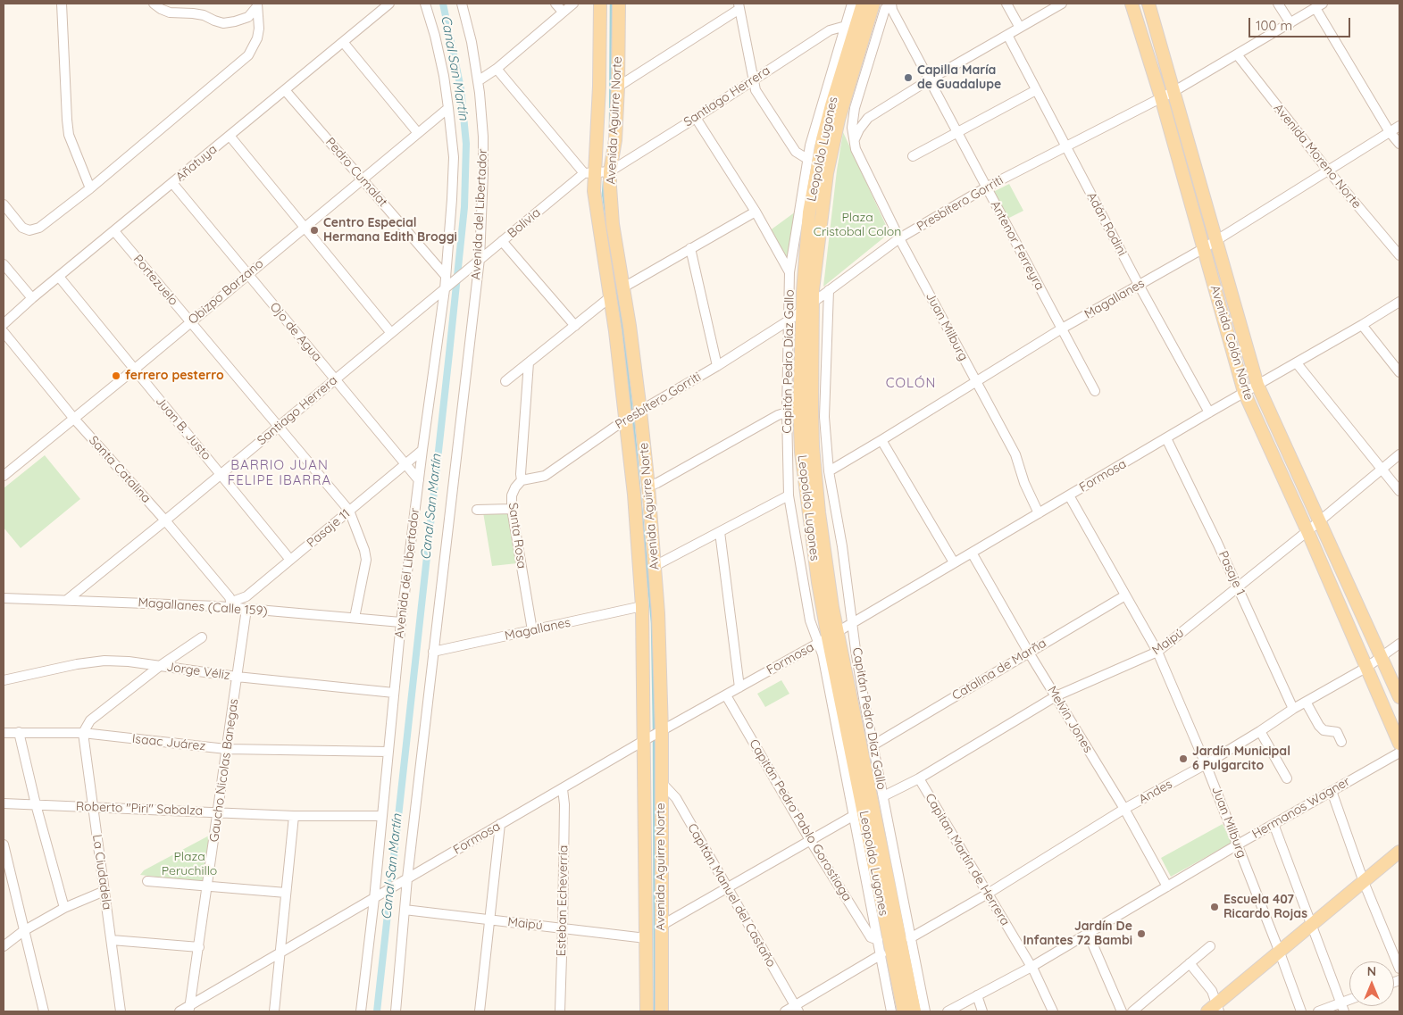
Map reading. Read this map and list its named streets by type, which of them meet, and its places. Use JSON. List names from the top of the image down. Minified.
{"streets":{"main road":["Avenida Aguirre Norte","Leopoldo Lugones","Avenida Colón Norte"],"street":["Santiago Herrera","Avenida Moreno Norte","Añatuya","Pedro Cumalat","Presbítero Gorriti","Avenida del Libertador","Bolivia","Adán Rodini","Antenor Ferreyra","Portezuelo","Obizpo Barzano","Magallanes","Juan Milburg","Ojo de Agua","Capitán Pedro Díaz Gallo","Juan B. Justo","Santa Catalina","Formosa","Pasaje 11","Santa Rosa","Pasaje 1","Magallanes (Calle 159)","Maipú","Catalina de Marña","Jorge Véliz","Melvin Jones","Isaac Juárez","Gaucho Nicolas Banegas","Andes","Hermanos Wagner","Roberto \"Piri\" Sabalza","Capitán Pedro Pablo Gorostiaga","Capitan Martín de Herrera","La Ciudadela","Capitán Manuel del Castaño","Esteban Echeverría"]},"crossings":[["Santiago Herrera","Avenida Aguirre Norte"],["Santiago Herrera","Avenida del Libertador"],["Santiago Herrera","Bolivia"],["Santiago Herrera","Portezuelo"],["Santiago Herrera","Ojo de Agua"],["Santiago Herrera","Capitán Pedro Díaz Gallo"],["Santiago Herrera","Juan B. Justo"],["Santiago Herrera","Santa Catalina"],["Santiago Herrera","Magallanes (Calle 159)"],["Avenida Aguirre Norte","Presbítero Gorriti"],["Avenida Aguirre Norte","Bolivia"],["Avenida Aguirre Norte","Magallanes"],["Avenida Aguirre Norte","Formosa"],["Avenida Aguirre Norte","Maipú"],["Avenida Aguirre Norte","Capitán Manuel del Castaño"],["Leopoldo Lugones","Presbítero Gorriti"],["Leopoldo Lugones","Capitán Pedro Díaz Gallo"],["Leopoldo Lugones","Formosa"],["Avenida Moreno Norte","Presbítero Gorriti"],["Avenida Moreno Norte","Magallanes"],["Añatuya","Pedro Cumalat"],["Añatuya","Portezuelo"],["Añatuya","Ojo de Agua"],["Añatuya","Juan B. Justo"],["Pedro Cumalat","Avenida del Libertador"],["Pedro Cumalat","Obizpo Barzano"],["Presbítero Gorriti","Adán Rodini"],["Presbítero Gorriti","Antenor Ferreyra"],["Presbítero Gorriti","Juan Milburg"],["Presbítero Gorriti","Avenida Colón Norte"],["Presbítero Gorriti","Capitán Pedro Díaz Gallo"],["Presbítero Gorriti","Santa Rosa"],["Avenida del Libertador","Bolivia"],["Avenida del Libertador","Obizpo Barzano"],["Avenida del Libertador","Magallanes"],["Avenida del Libertador","Ojo de Agua"],["Avenida del Libertador","Formosa"],["Avenida del Libertador","Pasaje 11"],["Avenida del Libertador","Magallanes (Calle 159)"],["Avenida del Libertador","Maipú"],["Avenida del Libertador","Jorge Véliz"],["Avenida del Libertador","Isaac Juárez"],["Avenida del Libertador","Roberto \"Piri\" Sabalza"],["Adán Rodini","Magallanes"],["Adán Rodini","Formosa"],["Antenor Ferreyra","Magallanes"],["Antenor Ferreyra","Juan Milburg"],["Portezuelo","Obizpo Barzano"],["Portezuelo","Pasaje 11"],["Portezuelo","Magallanes (Calle 159)"],["Obizpo Barzano","Ojo de Agua"],["Obizpo Barzano","Juan B. Justo"],["Obizpo Barzano","Santa Catalina"],["Magallanes","Juan Milburg"],["Magallanes","Avenida Colón Norte"],["Magallanes","Capitán Pedro Díaz Gallo"],["Magallanes","Santa Rosa"],["Juan Milburg","Formosa"],["Juan Milburg","Maipú"],["Juan Milburg","Catalina de Marña"],["Juan Milburg","Andes"],["Juan Milburg","Hermanos Wagner"],["Ojo de Agua","Pasaje 11"],["Avenida Colón Norte","Formosa"],["Avenida Colón Norte","Maipú"],["Avenida Colón Norte","Andes"],["Capitán Pedro Díaz Gallo","Formosa"],["Capitán Pedro Díaz Gallo","Maipú"],["Capitán Pedro Díaz Gallo","Catalina de Marña"],["Capitán Pedro Díaz Gallo","Andes"],["Capitán Pedro Díaz Gallo","Capitán Pedro Pablo Gorostiaga"],["Juan B. Justo","Pasaje 11"],["Santa Catalina","Pasaje 11"],["Santa Catalina","Magallanes (Calle 159)"],["Formosa","Pasaje 1"],["Formosa","Melvin Jones"],["Formosa","Gaucho Nicolas Banegas"],["Formosa","Capitán Pedro Pablo Gorostiaga"],["Formosa","Esteban Echeverría"],["Pasaje 11","Magallanes (Calle 159)"],["Pasaje 1","Maipú"],["Pasaje 1","Andes"],["Magallanes (Calle 159)","Gaucho Nicolas Banegas"],["Maipú","Melvin Jones"],["Maipú","Capitan Martín de Herrera"],["Maipú","Esteban Echeverría"],["Catalina de Marña","Melvin Jones"],["Jorge Véliz","Gaucho Nicolas Banegas"],["Melvin Jones","Andes"],["Melvin Jones","Hermanos Wagner"],["Isaac Juárez","Gaucho Nicolas Banegas"],["Isaac Juárez","La Ciudadela"],["Gaucho Nicolas Banegas","Roberto \"Piri\" Sabalza"],["Andes","Capitan Martín de Herrera"],["Hermanos Wagner","Capitan Martín de Herrera"],["Roberto \"Piri\" Sabalza","La Ciudadela"]],"districts":["COLÓN","BARRIO JUAN FELIPE IBARRA"],"water":["Canal San Martín"],"parks":["Plaza Cristobal Colon","Plaza Peruchillo"],"places":["Capilla María de Guadalupe","Centro Especial Hermana Edith Broggi","ferrero pesterro","Jardín Municipal 6 Pulgarcito","Escuela 407 Ricardo Rojas","Jardín De Infantes 72 Bambi"],"scale_bar":"100 m","north":"top"}
